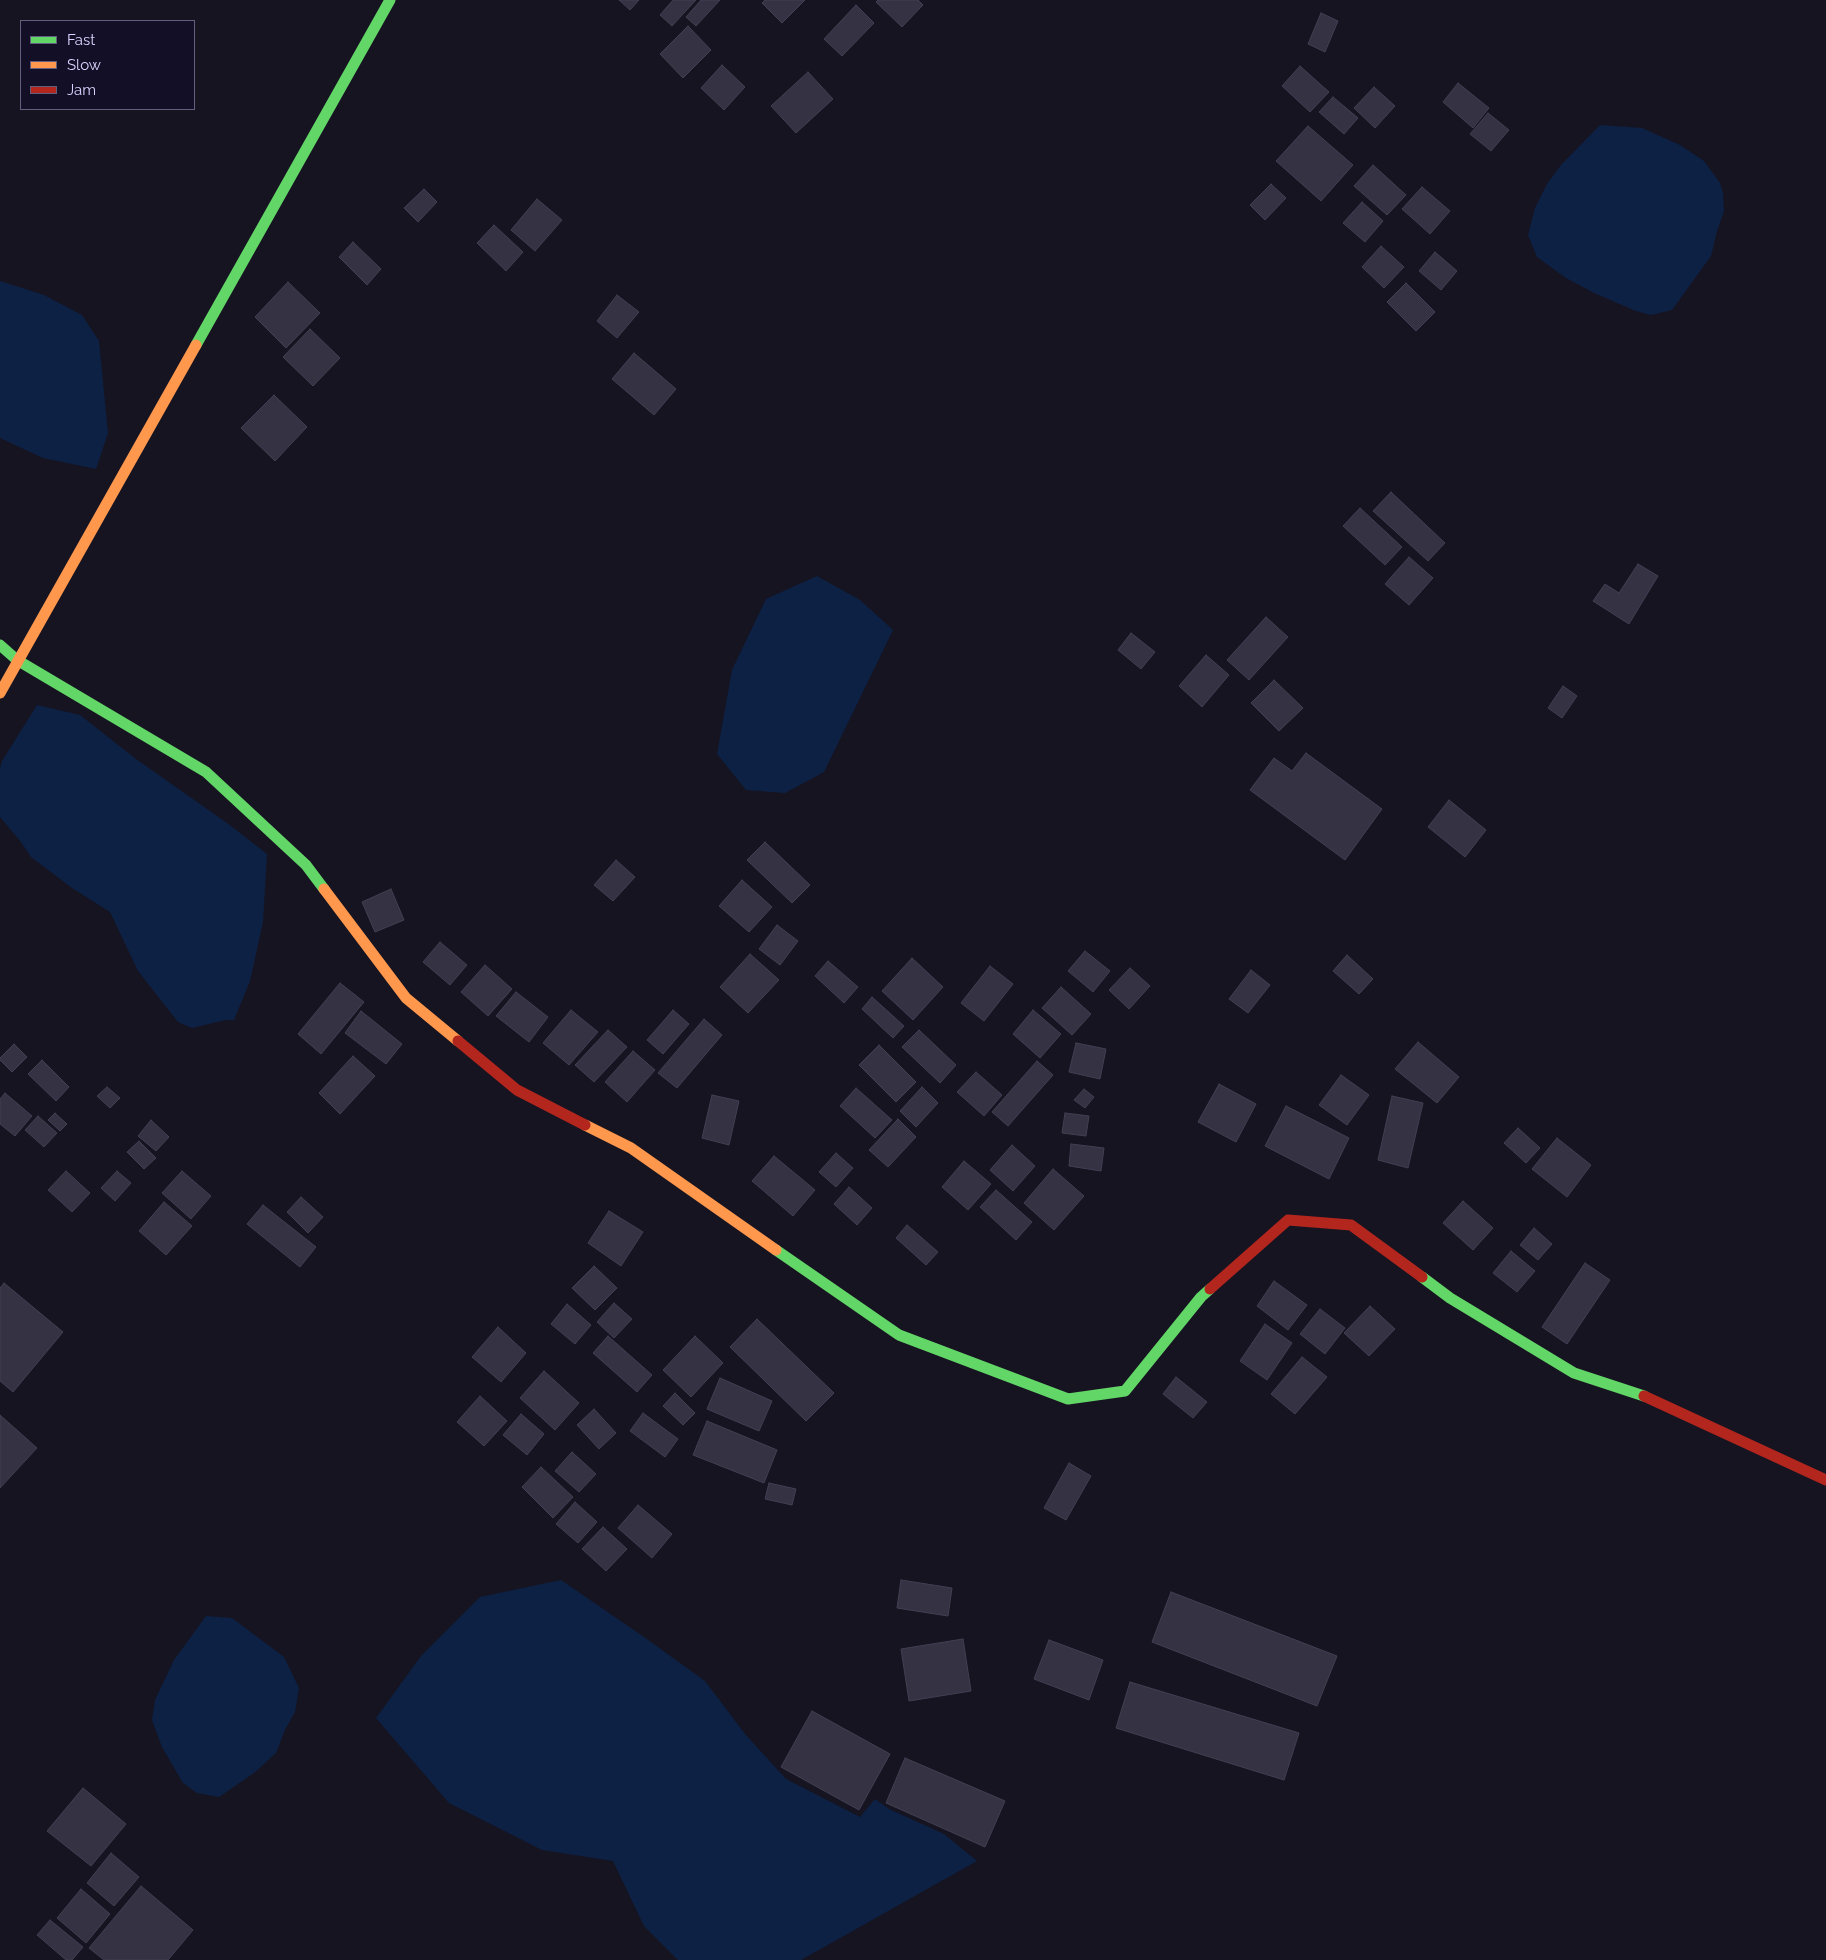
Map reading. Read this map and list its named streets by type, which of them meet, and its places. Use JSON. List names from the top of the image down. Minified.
{"legend":["Fast","Slow","Jam"]}
